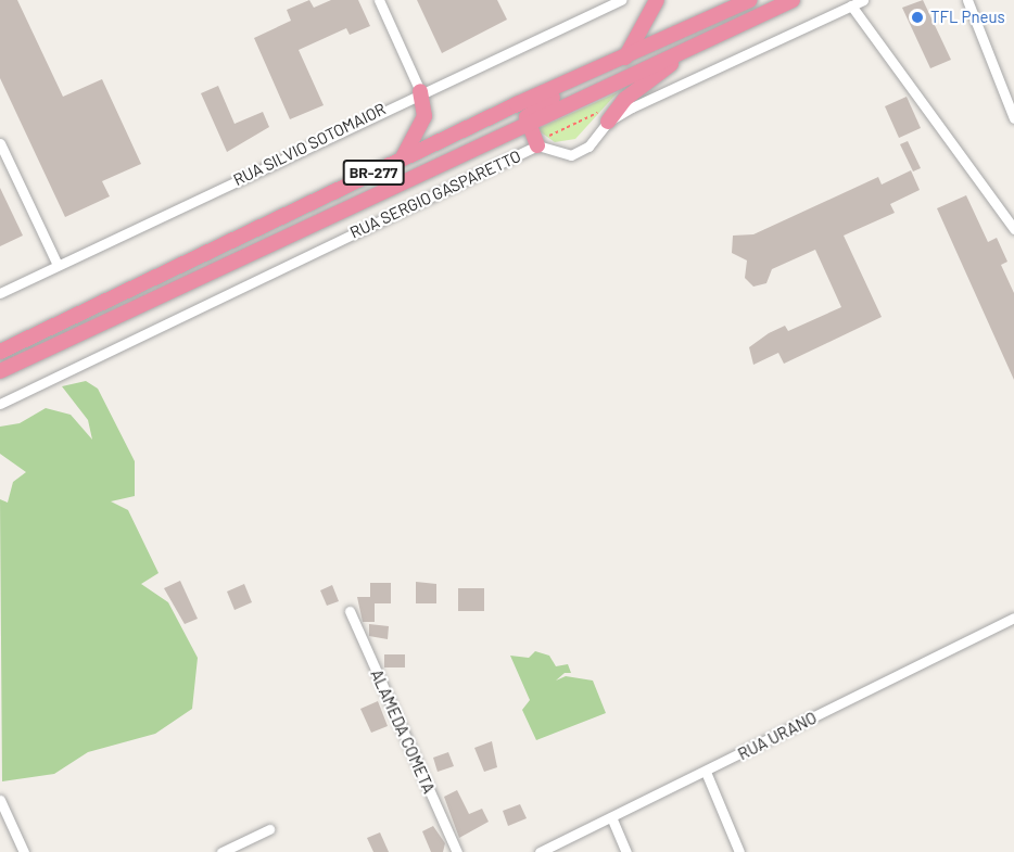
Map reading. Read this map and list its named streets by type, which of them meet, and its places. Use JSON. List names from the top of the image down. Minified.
{"streets":{"highway":["BR-277"],"street":["RUA SILVIO SOTOMAIOR","RUA SERGIO GASPARETTO","ALAMEDA COMETA","RUA URANO"]},"places":["TFL Pneus"]}
